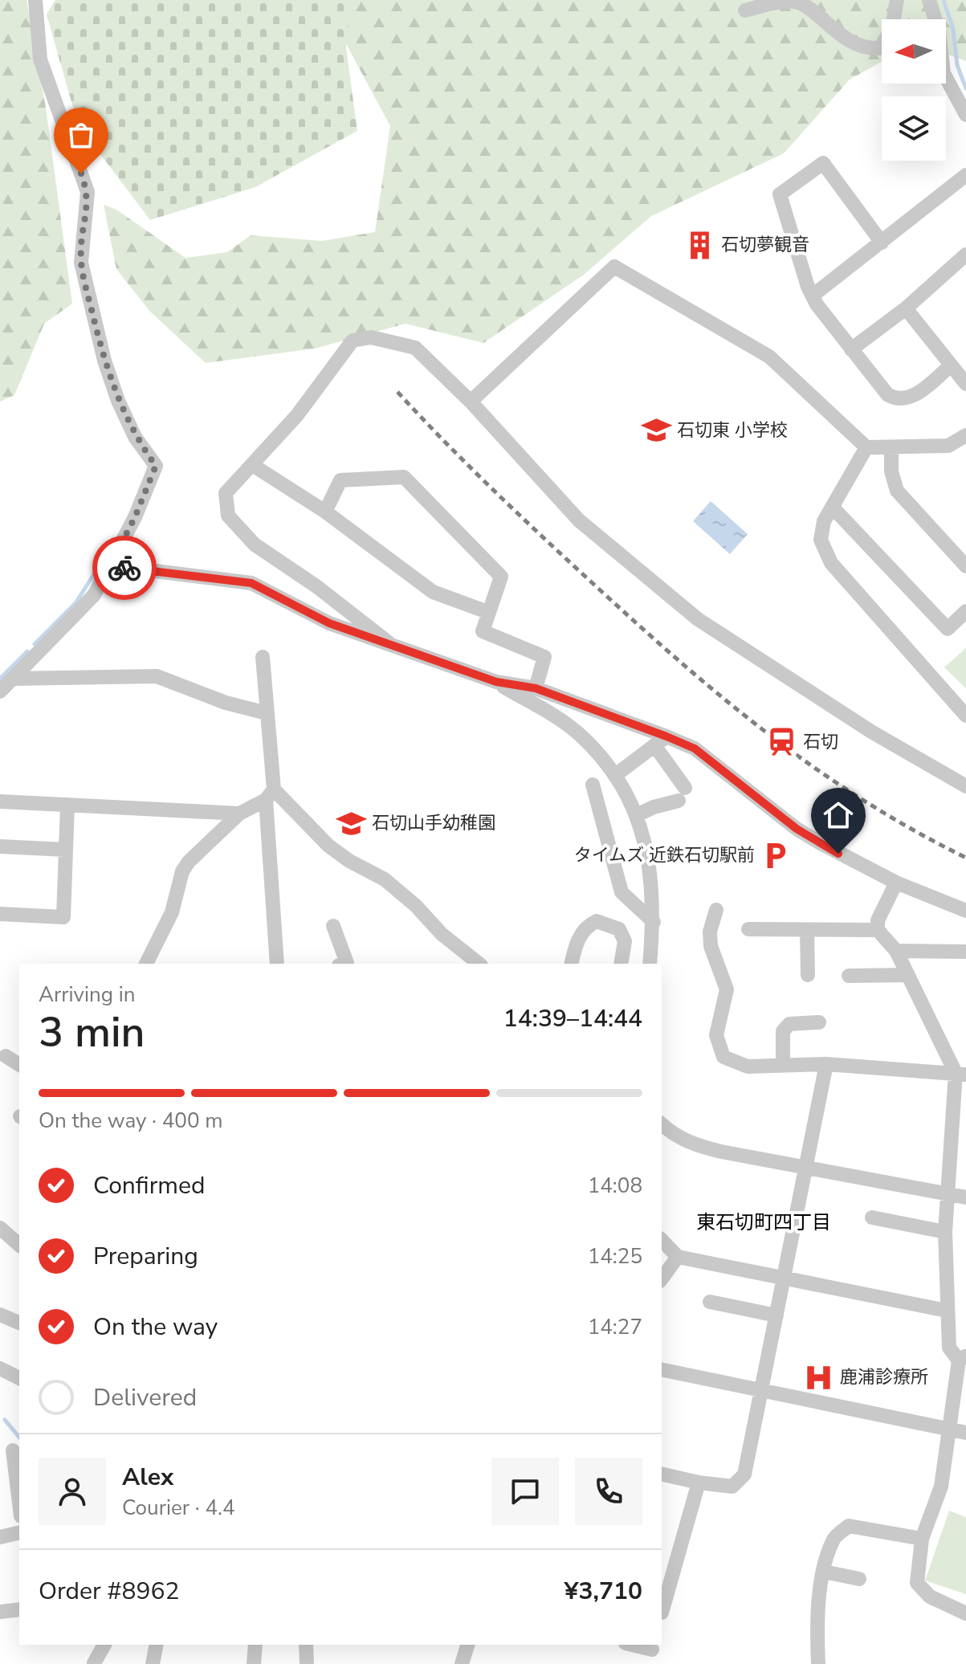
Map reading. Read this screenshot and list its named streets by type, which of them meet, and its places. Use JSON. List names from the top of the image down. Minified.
{"districts":["東石切町四丁目"],"places":{"building":["石切夢観音"],"school or university":["石切東 小学校","石切山手幼稚園"],"station":["石切"],"parking":["タイムズ 近鉄石切駅前"],"hospital":["鹿浦診療所"]},"north":"left","page":{"heading":["3 min","Arriving in","14:39–14:44"],"panel":["Alex","Courier · 4.4","Order #8962","¥3,710"],"bar":"On the way · 400 m","list":[["Confirmed","14:08"],["Preparing","14:25"],["On the way","14:27"],"Delivered"]}}
